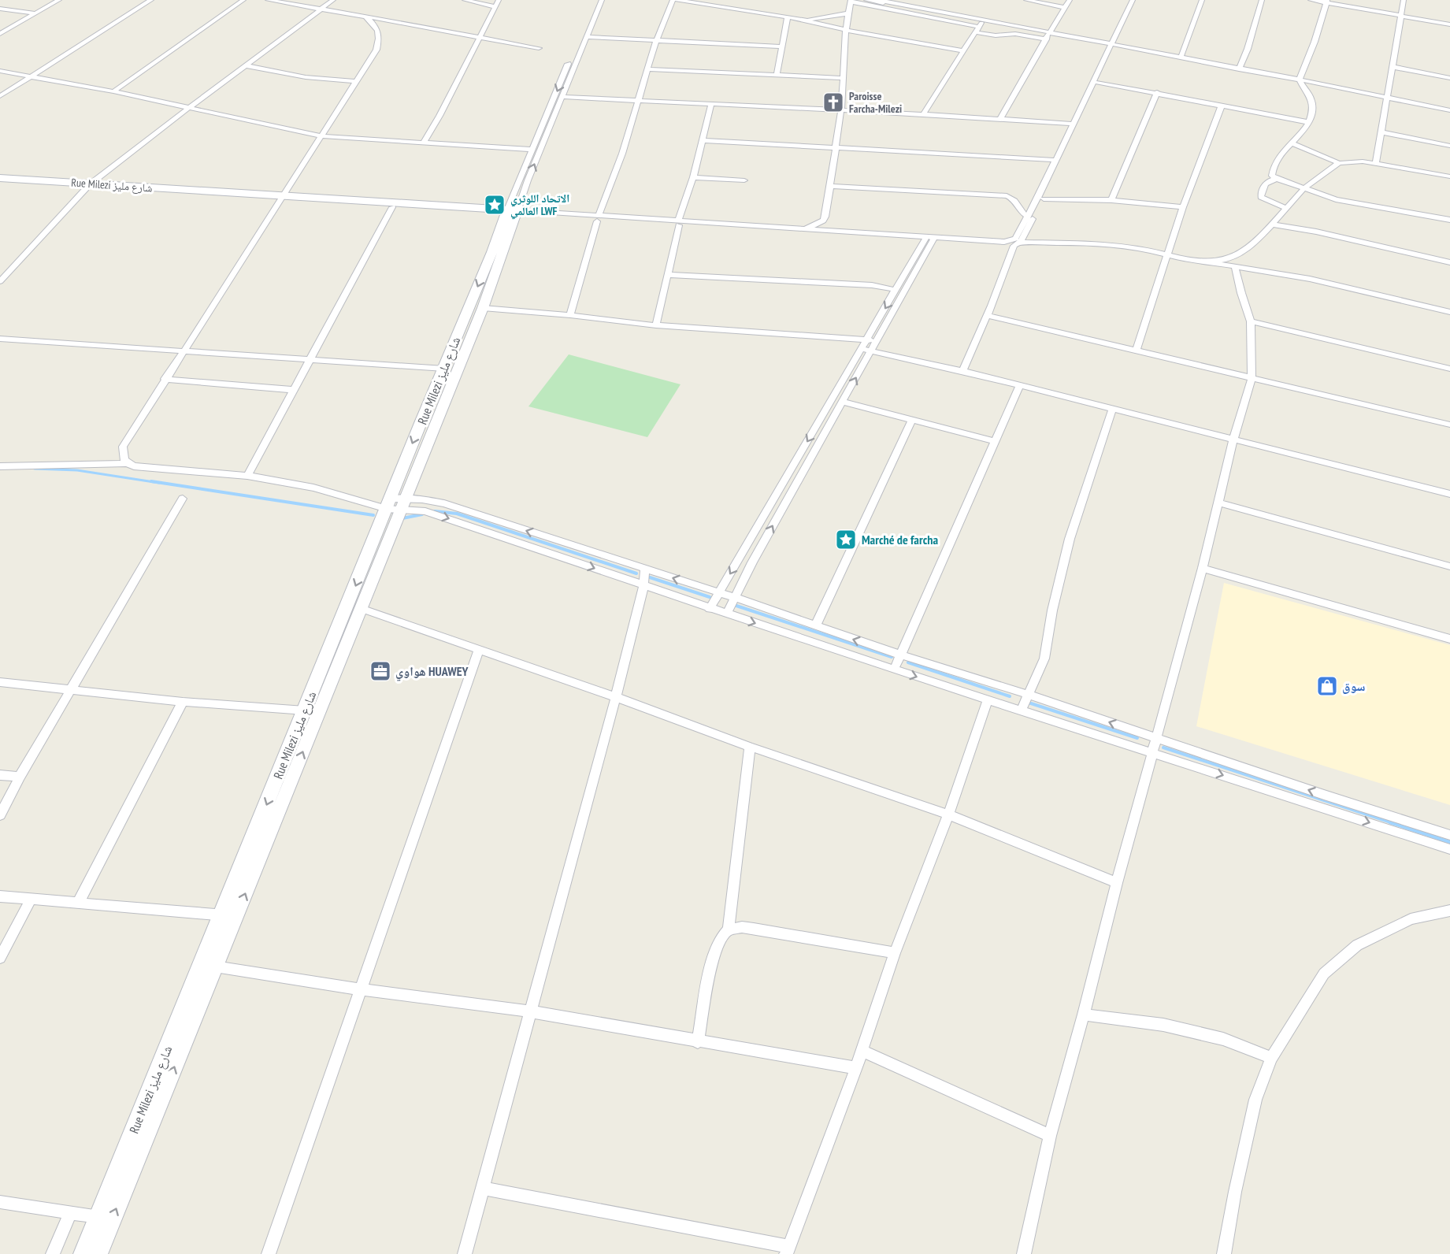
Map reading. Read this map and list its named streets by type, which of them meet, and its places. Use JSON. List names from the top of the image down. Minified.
{"streets":{"street":["Rue Milezi شارع مليز"]},"places":{"church":["Paroisse Farcha-Milezi"],"place":["الاتحاد اللوثري العالمي LWF","Marché de farcha"],"office":["هواوي HUAWEY"],"shop":["سوق"]}}
